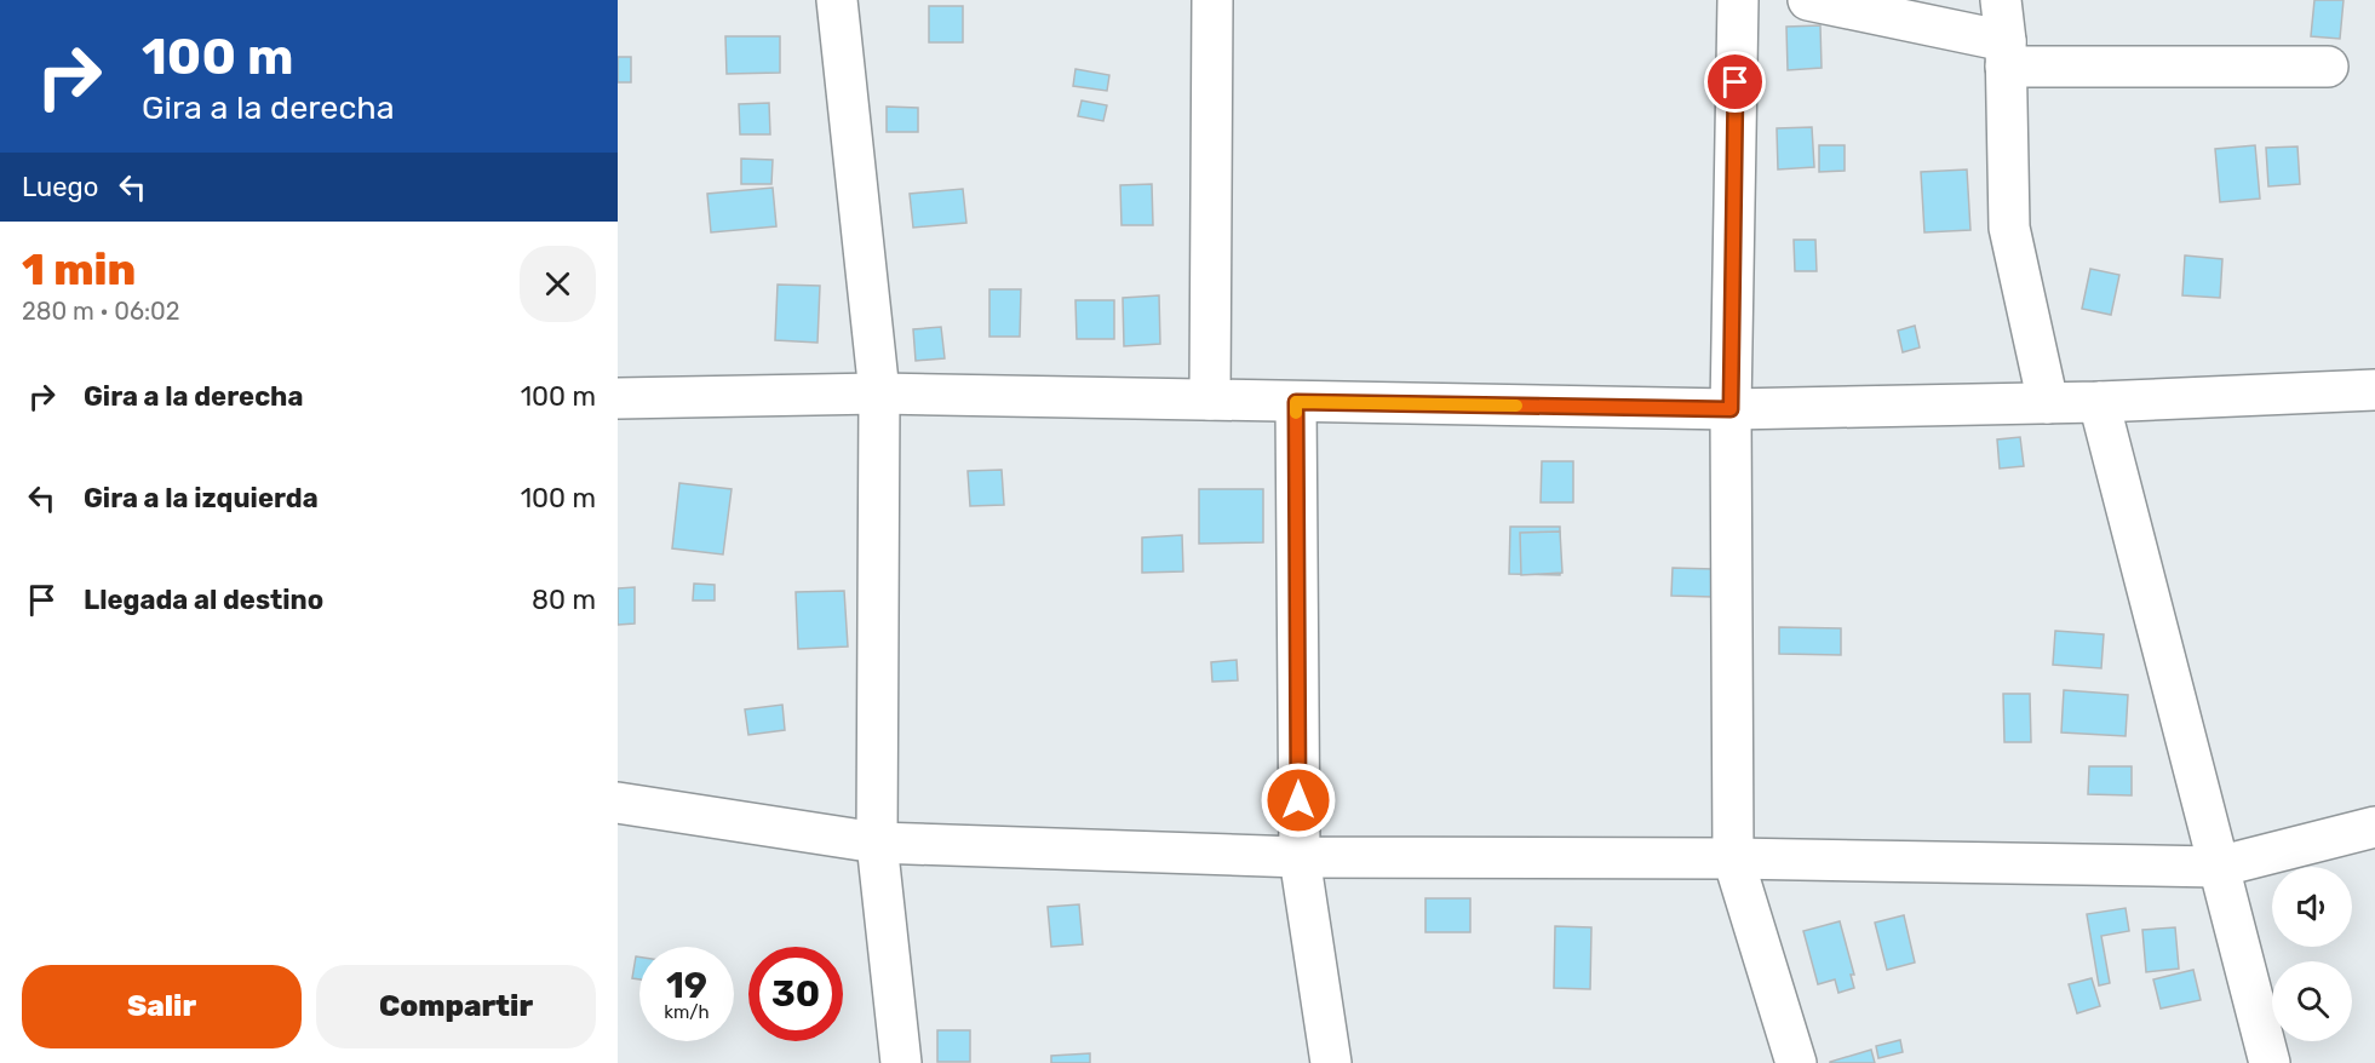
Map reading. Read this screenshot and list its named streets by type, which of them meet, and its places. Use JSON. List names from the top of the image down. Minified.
{"page":{"turn":["100 m","Gira a la derecha"],"then":"Luego","heading":["1 min","280 m · 06:02"],"list":[{"name":"Gira a la derecha","value":"100 m"},{"name":"Gira a la izquierda","value":"100 m"},{"name":"Llegada al destino","value":"80 m"}],"speed":"19 km/h","limit":"30","buttons":["Salir","Compartir"]}}
